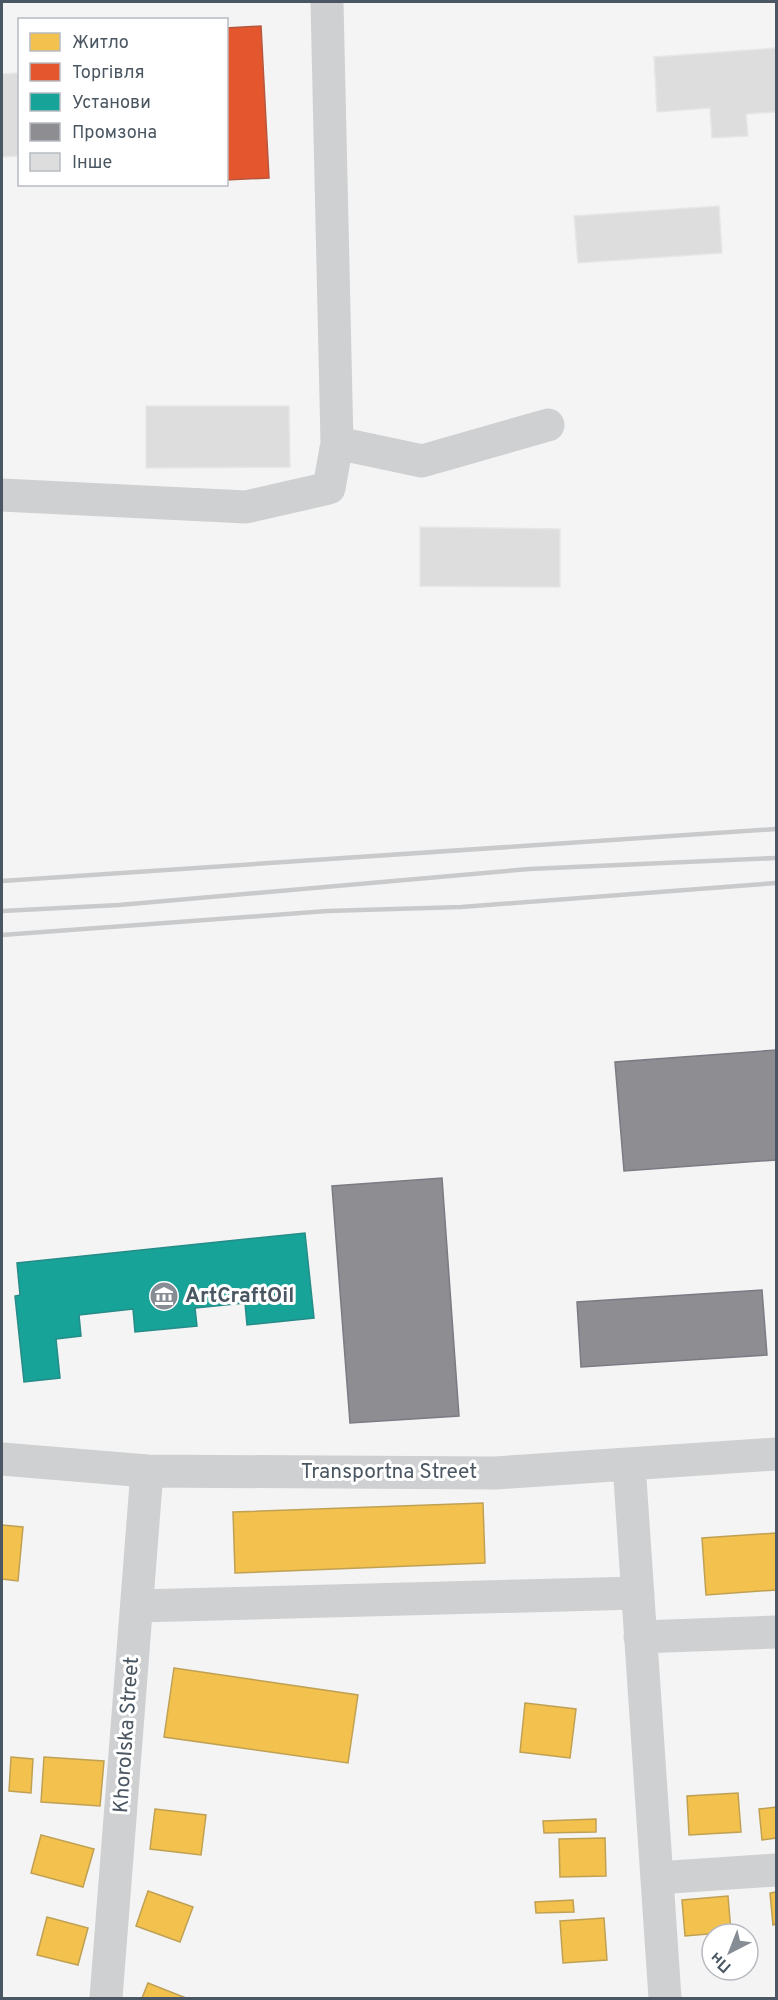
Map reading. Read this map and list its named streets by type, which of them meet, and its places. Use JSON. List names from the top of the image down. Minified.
{"streets":{"street":["Transportna Street","Khorolska Street"]},"crossings":[["Transportna Street","Khorolska Street"]],"places":{"museum":["ArtCraftOil"]},"legend":["Житло","Торгівля","Установи","Промзона","Інше"],"north":"bottom left"}
